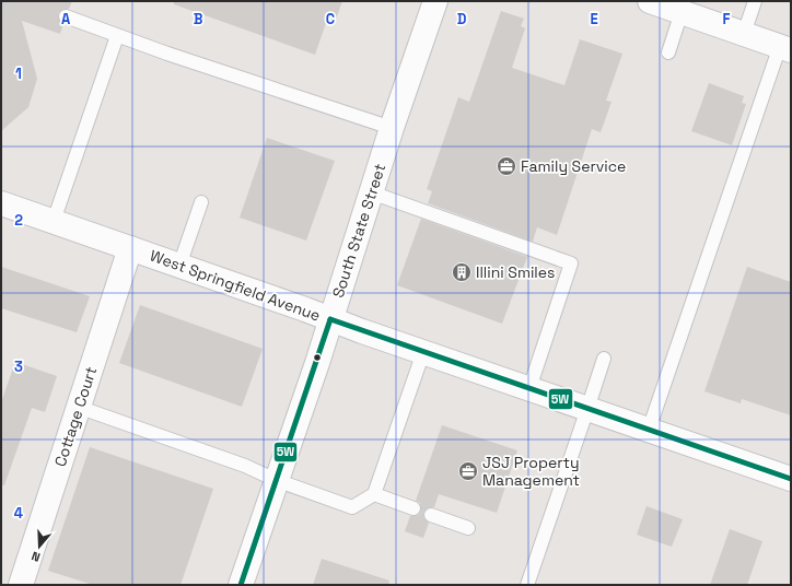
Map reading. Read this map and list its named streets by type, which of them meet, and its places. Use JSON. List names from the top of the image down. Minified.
{"streets":{"main road":["South State Street","West Springfield Avenue","Cottage Court"]},"crossings":[["South State Street","West Springfield Avenue"],["West Springfield Avenue","Cottage Court"]],"places":{"office":["Family Service","JSJ Property Management"],"building":["Illini Smiles"]},"lines":["transit line 5W"],"north":"bottom","grid":{"columns":["A","B","C","D","E","F"],"rows":["1","2","3","4"]}}
